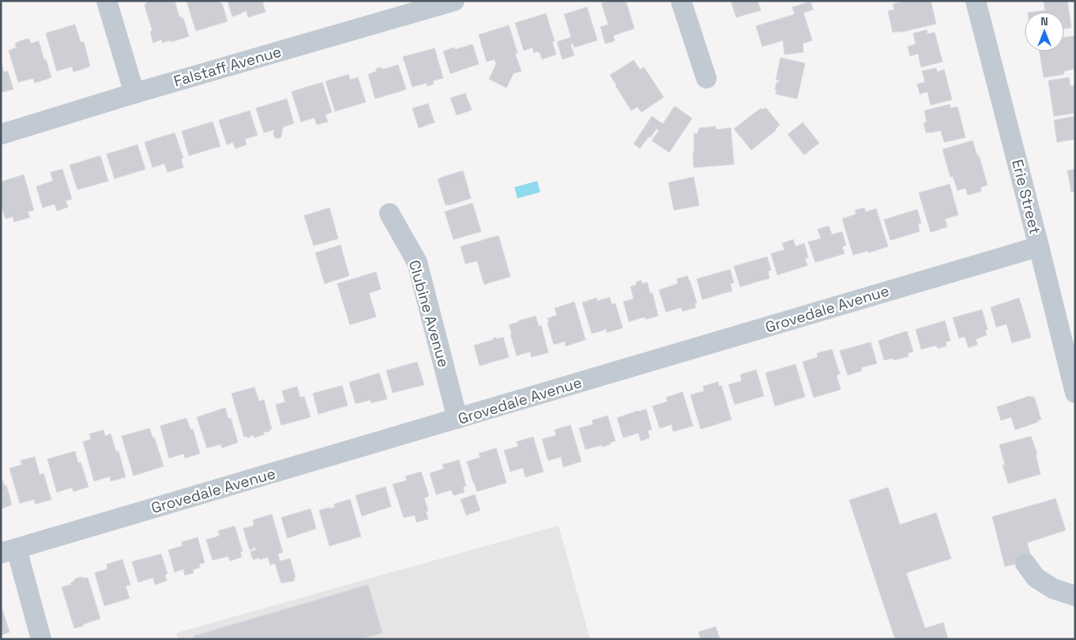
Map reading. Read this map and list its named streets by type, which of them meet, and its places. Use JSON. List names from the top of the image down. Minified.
{"streets":{"street":["Falstaff Avenue","Erie Street","Grovedale Avenue","Clubine Avenue"]},"crossings":[["Erie Street","Grovedale Avenue"],["Grovedale Avenue","Clubine Avenue"]],"north":"top"}
